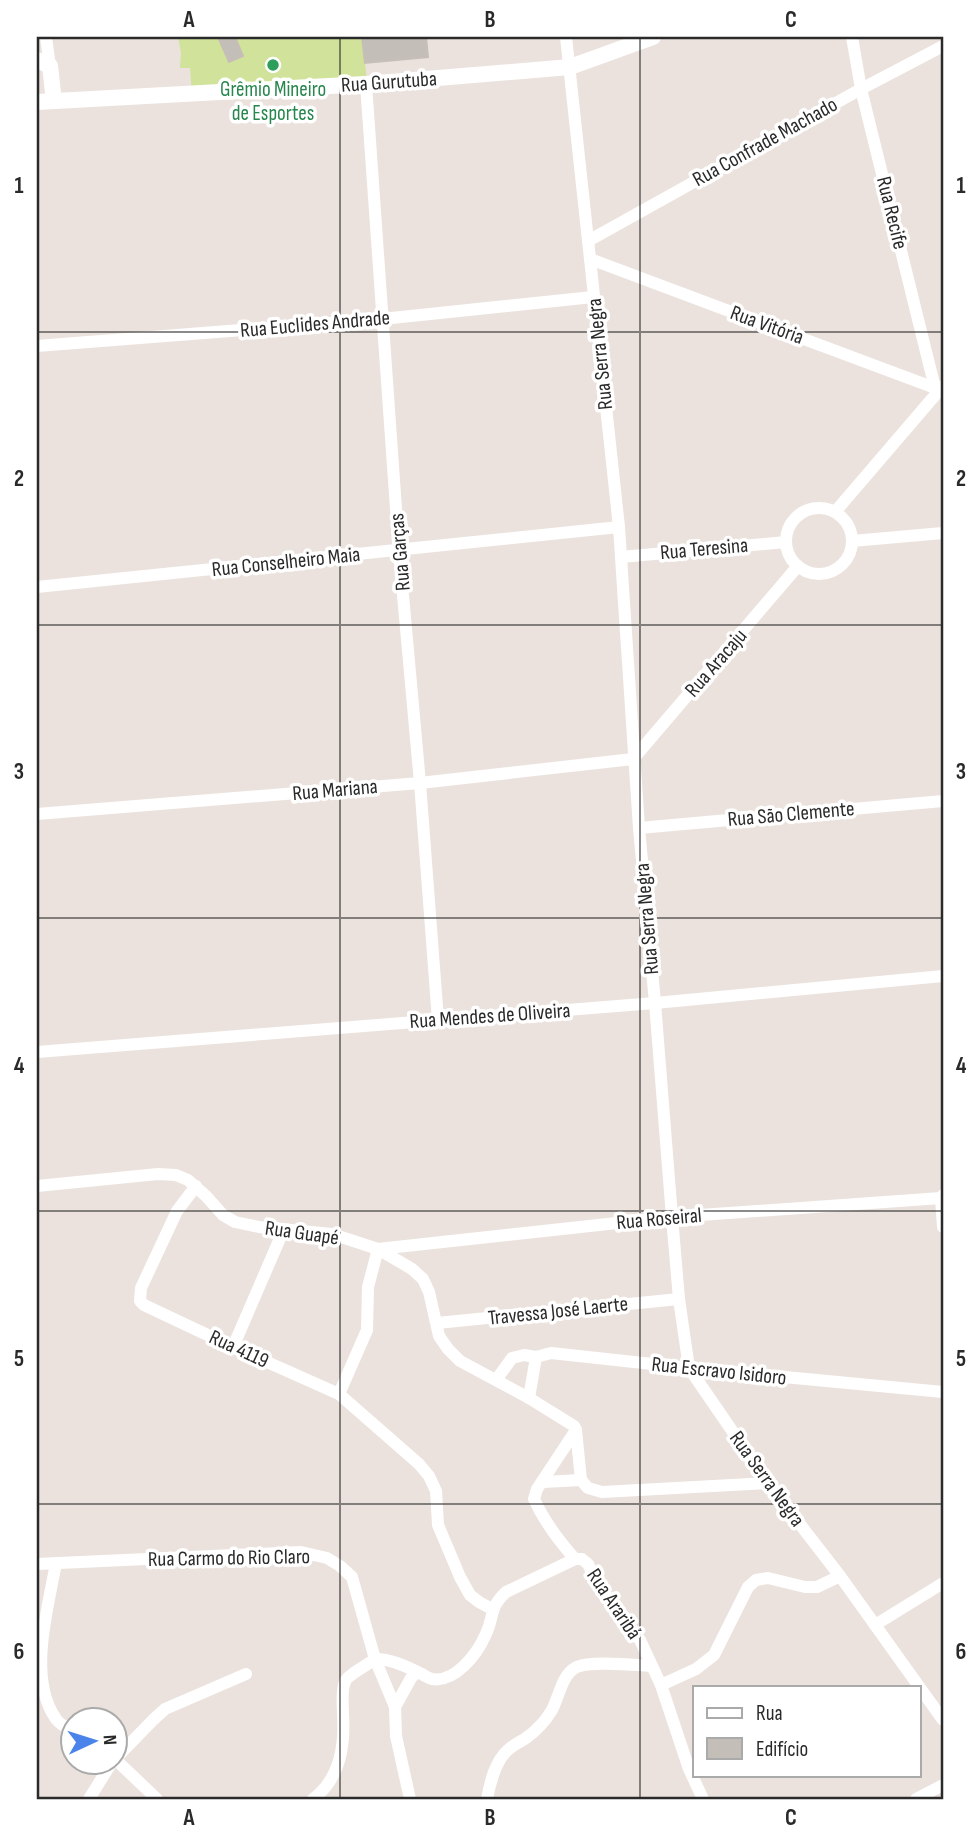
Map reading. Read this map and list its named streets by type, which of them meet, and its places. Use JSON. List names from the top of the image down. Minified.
{"streets":{"street":["Rua Gurutuba","Rua Confrade Machado","Rua Recife","Rua Euclides Andrade","Rua Vitória","Rua Serra Negra","Rua Teresina","Rua Garças","Rua Conselheiro Maia","Rua Aracaju","Rua Mariana","Rua São Clemente","Rua Mendes de Oliveira","Rua Roseiral","Rua Guapé","Travessa José Laerte","Rua 4119","Rua Escravo Isidoro","Rua Carmo do Rio Claro","Rua Araribá"]},"crossings":[["Rua Gurutuba","Rua Serra Negra"],["Rua Gurutuba","Rua Garças"],["Rua Confrade Machado","Rua Recife"],["Rua Confrade Machado","Rua Serra Negra"],["Rua Recife","Rua Vitória"],["Rua Euclides Andrade","Rua Serra Negra"],["Rua Euclides Andrade","Rua Garças"],["Rua Vitória","Rua Serra Negra"],["Rua Serra Negra","Rua Teresina"],["Rua Serra Negra","Rua Conselheiro Maia"],["Rua Serra Negra","Rua Aracaju"],["Rua Serra Negra","Rua Mariana"],["Rua Serra Negra","Rua São Clemente"],["Rua Serra Negra","Rua Mendes de Oliveira"],["Rua Serra Negra","Rua Roseiral"],["Rua Serra Negra","Travessa José Laerte"],["Rua Serra Negra","Rua Escravo Isidoro"],["Rua Teresina","Rua Aracaju"],["Rua Garças","Rua Conselheiro Maia"],["Rua Garças","Rua Mariana"],["Rua Garças","Rua Mendes de Oliveira"],["Rua Aracaju","Rua Mariana"],["Rua Roseiral","Rua Guapé"],["Rua Guapé","Travessa José Laerte"],["Rua Guapé","Rua 4119"],["Rua Guapé","Rua Escravo Isidoro"],["Rua Guapé","Rua Araribá"]],"places":["Grêmio Mineiro de Esportes"],"legend":["Rua","Edifício"],"north":"right","grid":{"columns":["A","B","C"],"rows":["1","2","3","4","5","6"]}}
